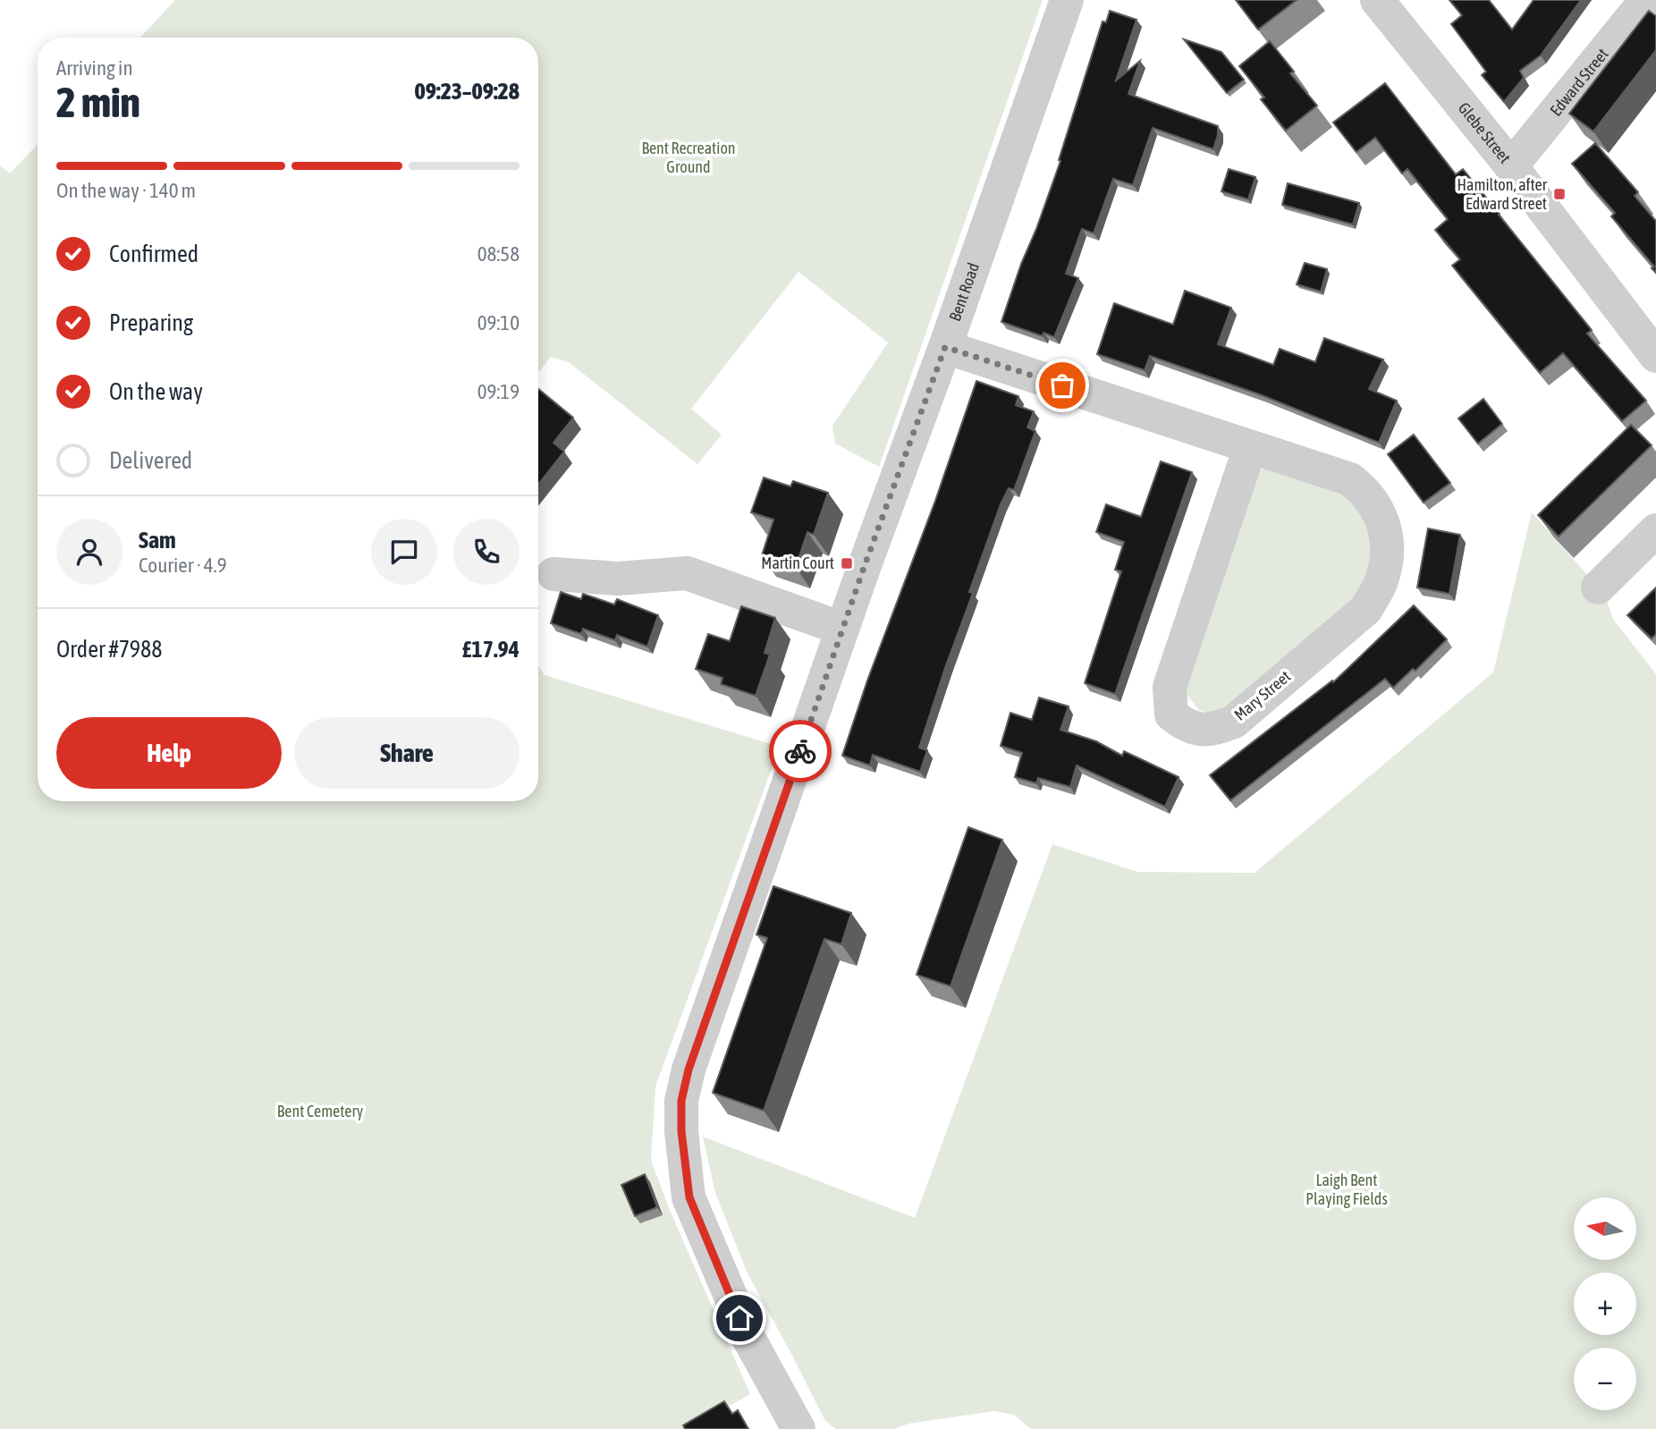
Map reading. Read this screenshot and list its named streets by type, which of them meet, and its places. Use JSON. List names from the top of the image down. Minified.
{"streets":{"street":["Edward Street","Glebe Street","Bent Road","Mary Street"]},"crossings":[["Edward Street","Glebe Street"],["Bent Road","Mary Street"]],"parks":["Bent Recreation Ground","Bent Cemetery","Laigh Bent Playing Fields"],"places":{"transit":["Hamilton, after Edward Street","Martin Court"]},"north":"left","page":{"heading":["2 min","Arriving in","09:23–09:28"],"panel":["Sam","Courier · 4.9","Order #7988","£17.94"],"bar":"On the way · 140 m","list":[["Confirmed","08:58"],["Preparing","09:10"],["On the way","09:19"],"Delivered"],"buttons":["Help","Share"],"map_buttons":["+","−"]}}
